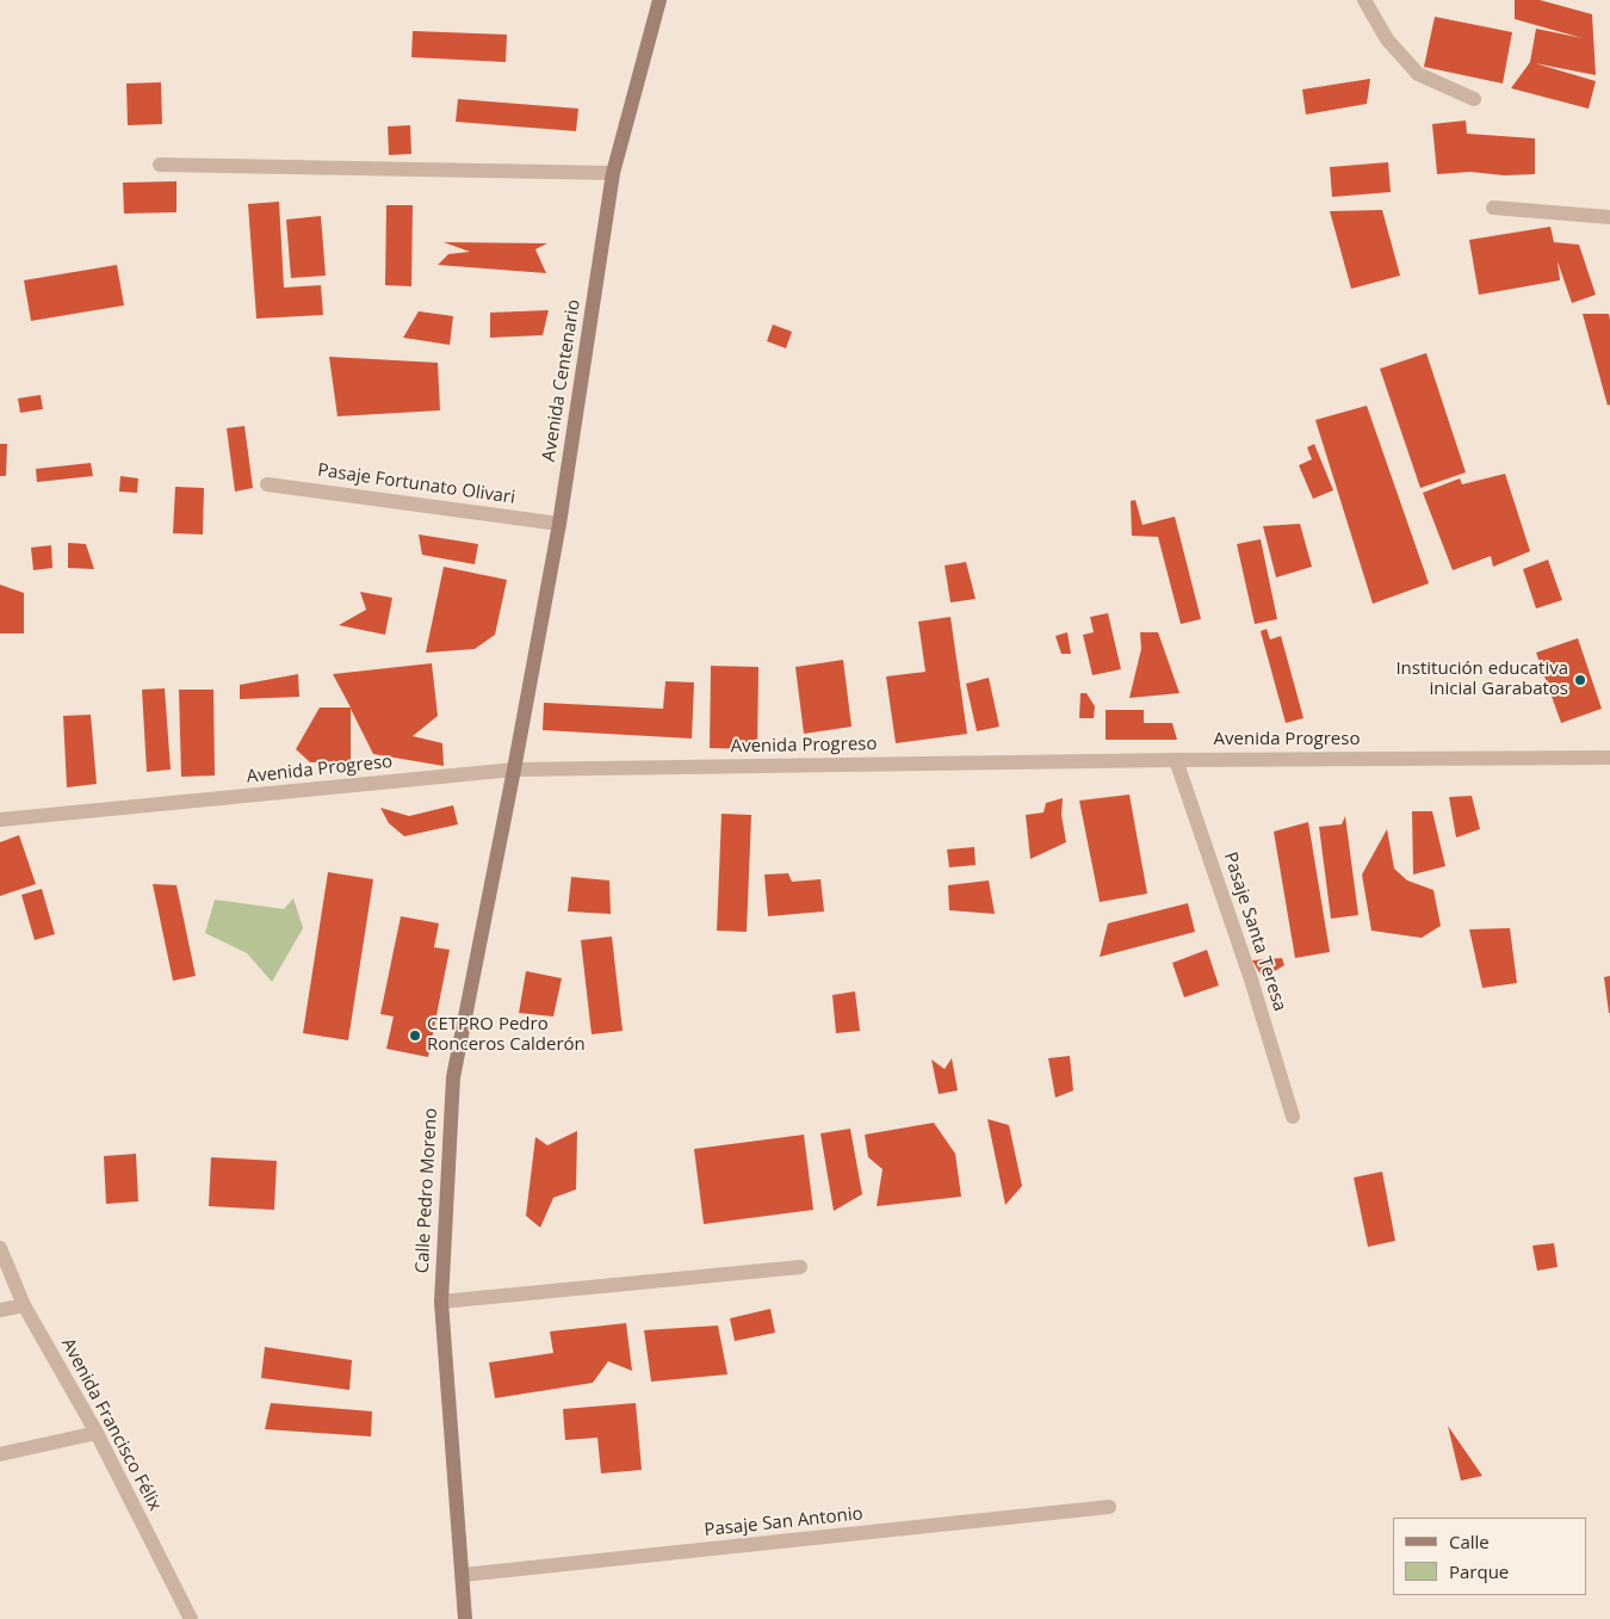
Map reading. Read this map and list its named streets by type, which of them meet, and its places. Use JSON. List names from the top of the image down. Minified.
{"streets":{"main road":["Avenida Centenario","Calle Pedro Moreno"],"street":["Pasaje Fortunato Olivari","Avenida Progreso","Pasaje Santa Teresa","Avenida Francisco Félix","Pasaje San Antonio"]},"crossings":[["Avenida Centenario","Pasaje Fortunato Olivari"],["Avenida Centenario","Avenida Progreso"],["Avenida Centenario","Calle Pedro Moreno"],["Avenida Progreso","Pasaje Santa Teresa"],["Avenida Progreso","Calle Pedro Moreno"],["Calle Pedro Moreno","Pasaje San Antonio"]],"places":["Institución educativa inicial Garabatos","CETPRO Pedro Ronceros Calderón"],"legend":["Calle","Parque"]}
